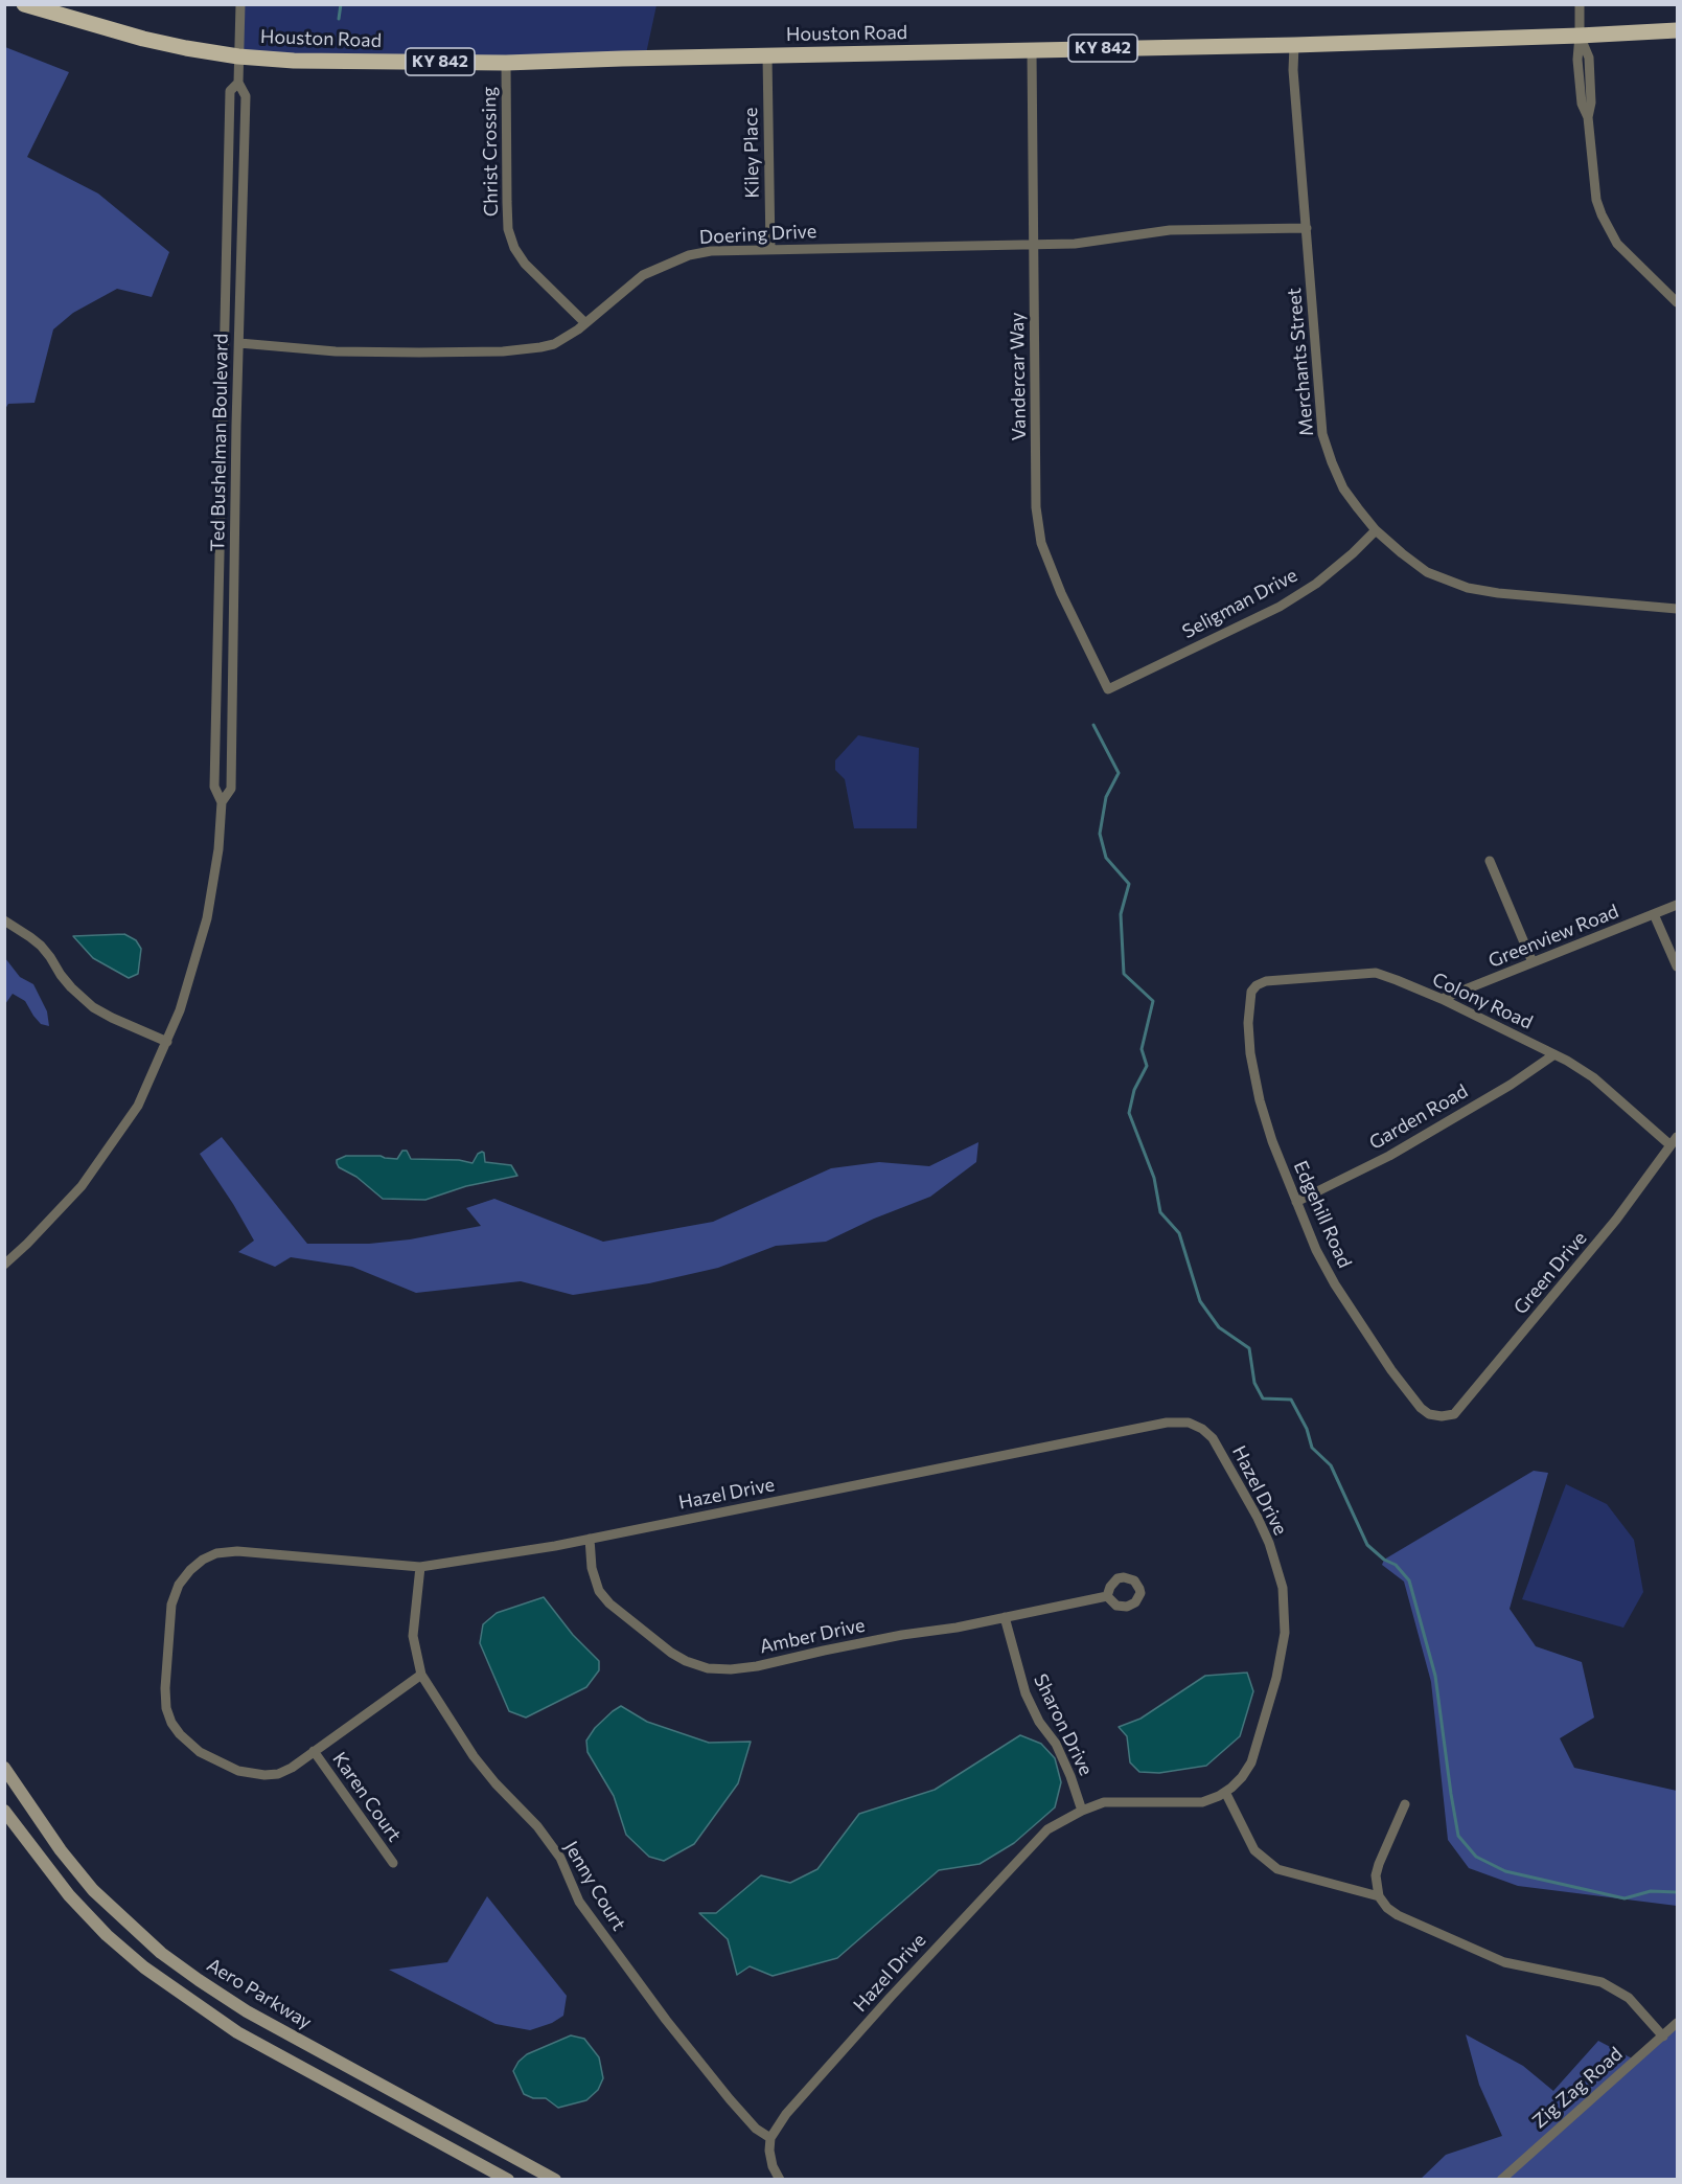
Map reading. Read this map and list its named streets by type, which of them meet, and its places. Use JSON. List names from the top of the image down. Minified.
{"streets":{"main road":["Houston Road","KY 842","Aero Parkway"],"street":["Christ Crossing","Kiley Place","Doering Drive","Merchants Street","Vandercar Way","Ted Bushelman Boulevard","Seligman Drive","Greenview Road","Colony Road","Garden Road","Edgehill Road","Green Drive","Hazel Drive","Amber Drive","Sharon Drive","Karen Court","Jenny Court","Zig Zag Road"]},"crossings":[["Houston Road","Christ Crossing"],["Houston Road","Kiley Place"],["Houston Road","Merchants Street"],["Houston Road","Vandercar Way"],["Houston Road","Ted Bushelman Boulevard"],["Christ Crossing","Doering Drive"],["Kiley Place","Doering Drive"],["Doering Drive","Merchants Street"],["Doering Drive","Vandercar Way"],["Doering Drive","Ted Bushelman Boulevard"],["Merchants Street","Seligman Drive"],["Vandercar Way","Seligman Drive"],["Greenview Road","Colony Road"],["Colony Road","Garden Road"],["Colony Road","Edgehill Road"],["Colony Road","Green Drive"],["Garden Road","Edgehill Road"],["Edgehill Road","Green Drive"],["Hazel Drive","Amber Drive"],["Hazel Drive","Sharon Drive"],["Hazel Drive","Karen Court"],["Hazel Drive","Jenny Court"],["Amber Drive","Sharon Drive"]]}
